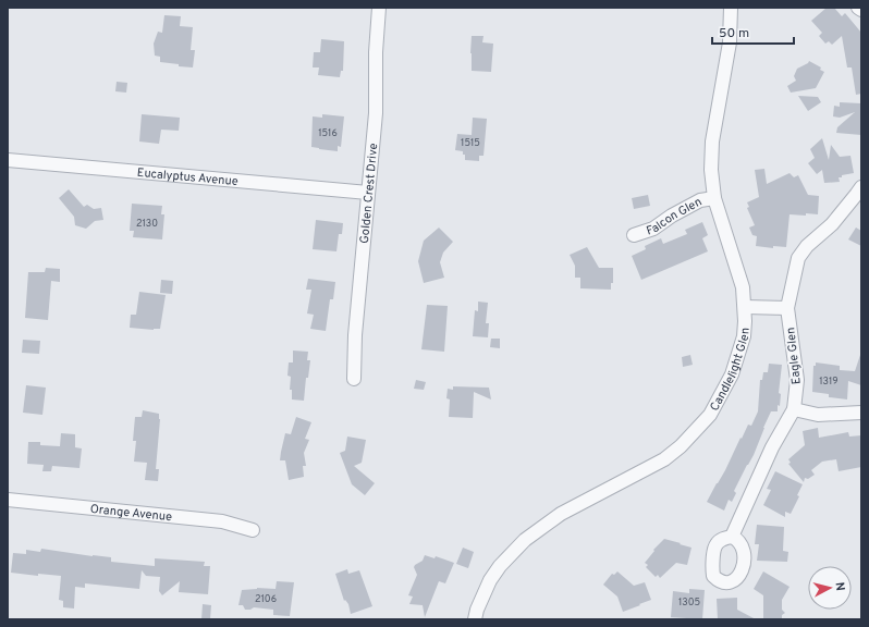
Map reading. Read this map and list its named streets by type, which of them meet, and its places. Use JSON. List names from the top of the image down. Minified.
{"streets":{"street":["Eucalyptus Avenue","Golden Crest Drive","Falcon Glen","Eagle Glen","Candlelight Glen","Orange Avenue"]},"crossings":[["Eucalyptus Avenue","Golden Crest Drive"],["Falcon Glen","Candlelight Glen"]],"house_numbers":["1516","1515","2130","1319","2106","1305"],"scale_bar":"50 m","north":"right"}
